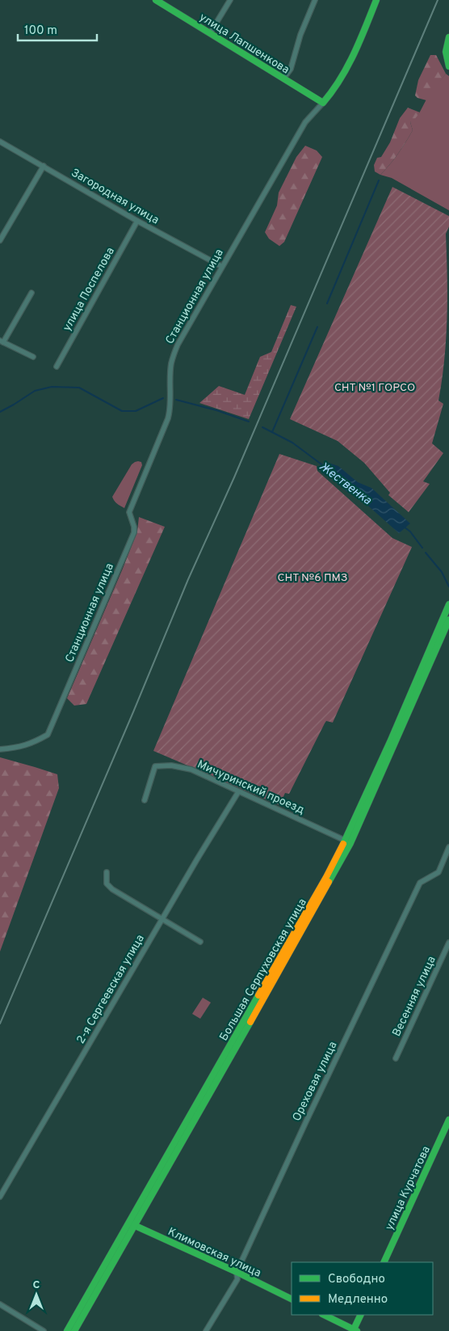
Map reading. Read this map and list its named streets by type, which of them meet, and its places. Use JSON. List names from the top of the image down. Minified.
{"streets":{"main road":["улица Лапшенкова","Станционная улица","Большая Серпуховская улица","улица Курчатова","Климовская улица"],"street":["Загородная улица","улица Поспелова","Мичуринский проезд","2-я Сергеевская улица","Весенняя улица","Ореховая улица"]},"crossings":[["улица Лапшенкова","Станционная улица"],["Загородная улица","улица Поспелова"],["Загородная улица","Станционная улица"],["Мичуринский проезд","Большая Серпуховская улица"],["Мичуринский проезд","2-я Сергеевская улица"],["Большая Серпуховская улица","Климовская улица"],["Ореховая улица","Климовская улица"]],"water":["Жественка"],"parks":["СНТ №1 ГОРСО","СНТ №6 ПМЗ"],"legend":["Свободно","Медленно"],"scale_bar":"100 m","north":"top"}
